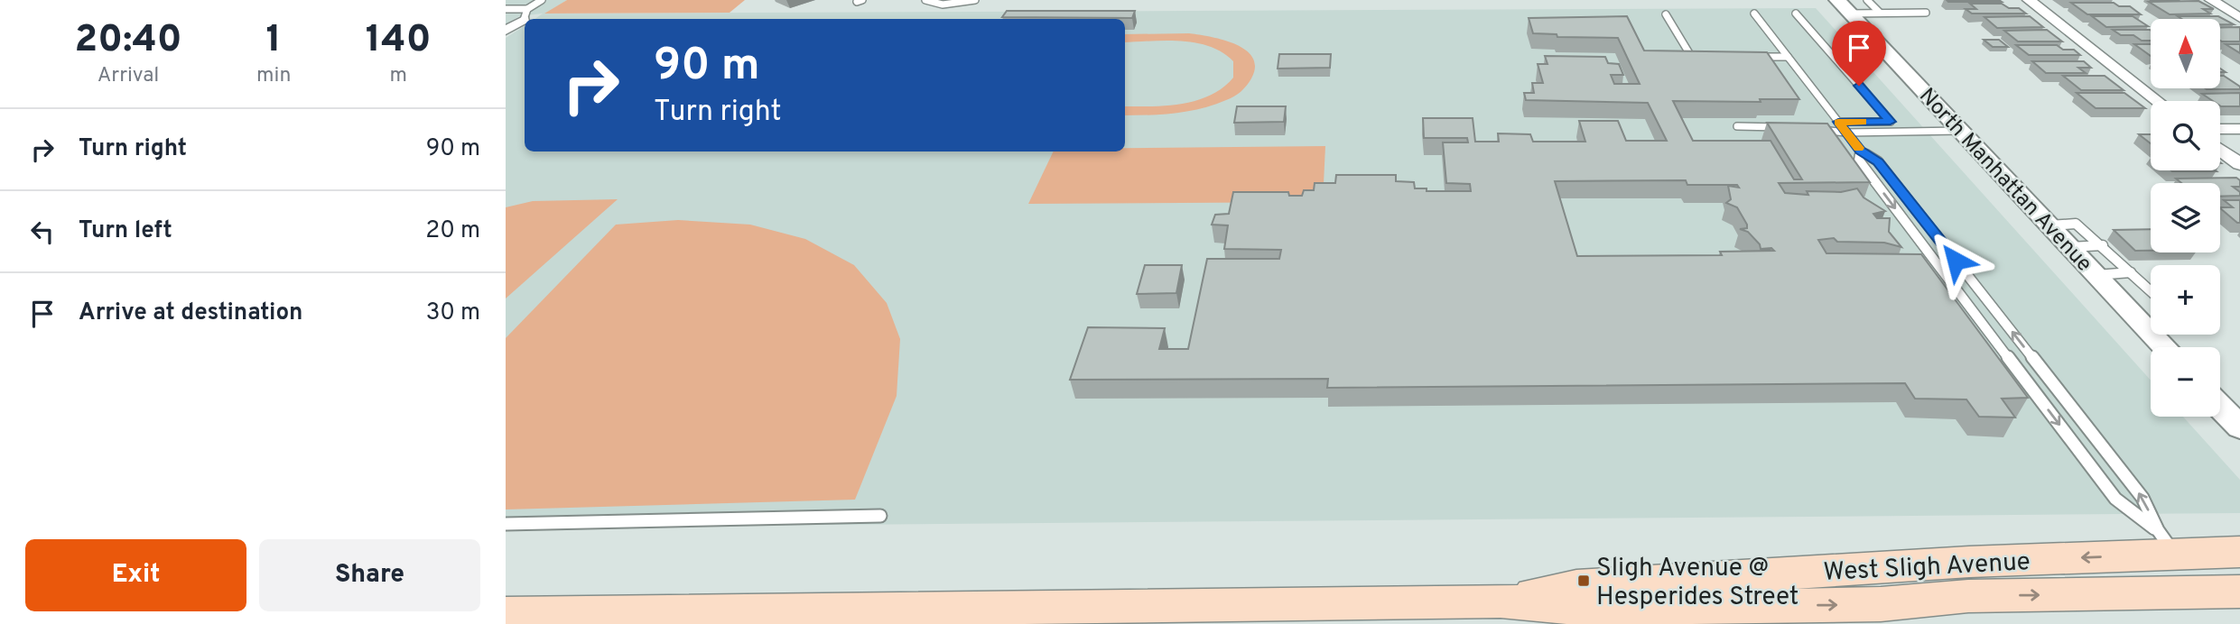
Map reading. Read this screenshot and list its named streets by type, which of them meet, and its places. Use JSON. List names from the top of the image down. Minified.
{"streets":{"main road":["West Sligh Avenue"],"street":["North Manhattan Avenue"]},"places":{"transit":["Sligh Avenue @ Hesperides Street"]},"north":"top","page":{"eta":["20:40","Arrival","1","min","140","m"],"map_buttons":["+","−"],"turn":["90 m","Turn right"],"list":[{"name":"Turn right","value":"90 m"},{"name":"Turn left","value":"20 m"},{"name":"Arrive at destination","value":"30 m"}],"buttons":["Exit","Share"]}}
